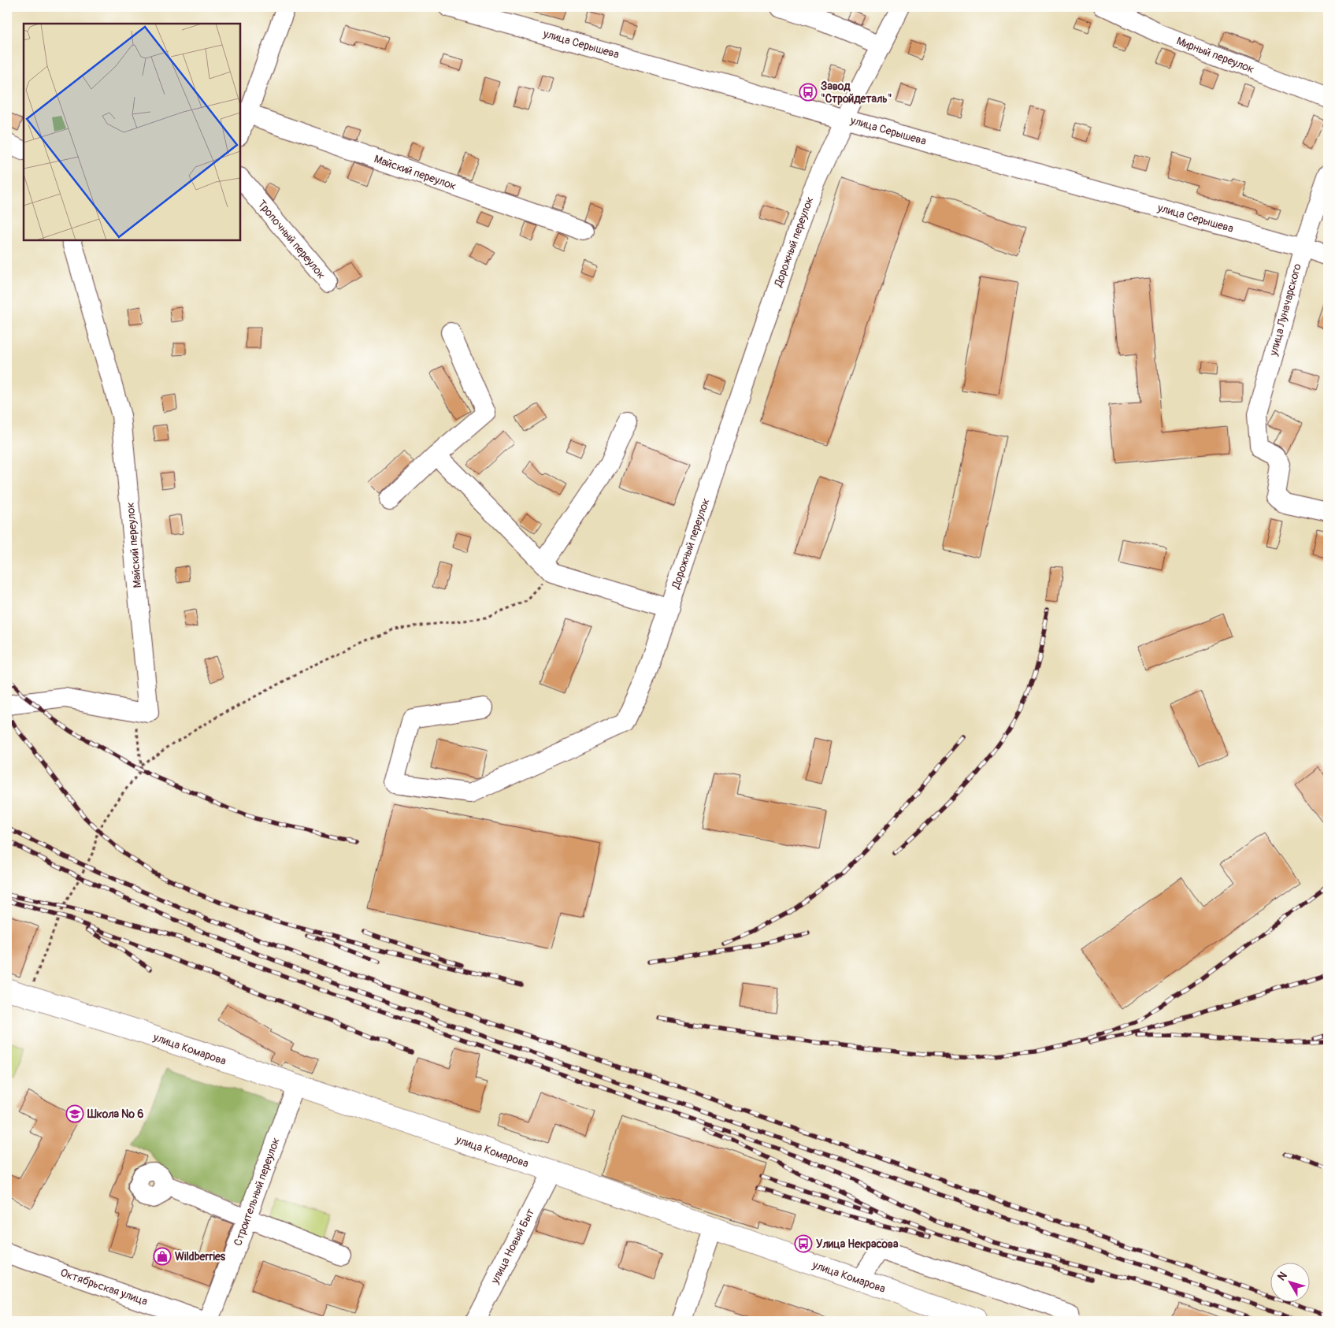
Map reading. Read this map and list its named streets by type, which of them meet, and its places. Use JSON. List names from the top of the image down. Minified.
{"streets":{"main road":["улица Комарова"],"street":["улица Серышева","Мирный переулок","Майский переулок","Тропочный переулок","Дорожный переулок","улица Луначарского","Строительный переулок","улица Новый Быт","Октябрьская улица"]},"crossings":[["улица Серышева","Дорожный переулок"],["улица Серышева","улица Луначарского"],["улица Комарова","Строительный переулок"],["улица Комарова","улица Новый Быт"]],"places":{"bus stop":["Завод \"Стройдеталь\"","Улица Некрасова"],"school or university":["Школа № 6"],"shop":["Wildberries"]},"north":"top left"}
